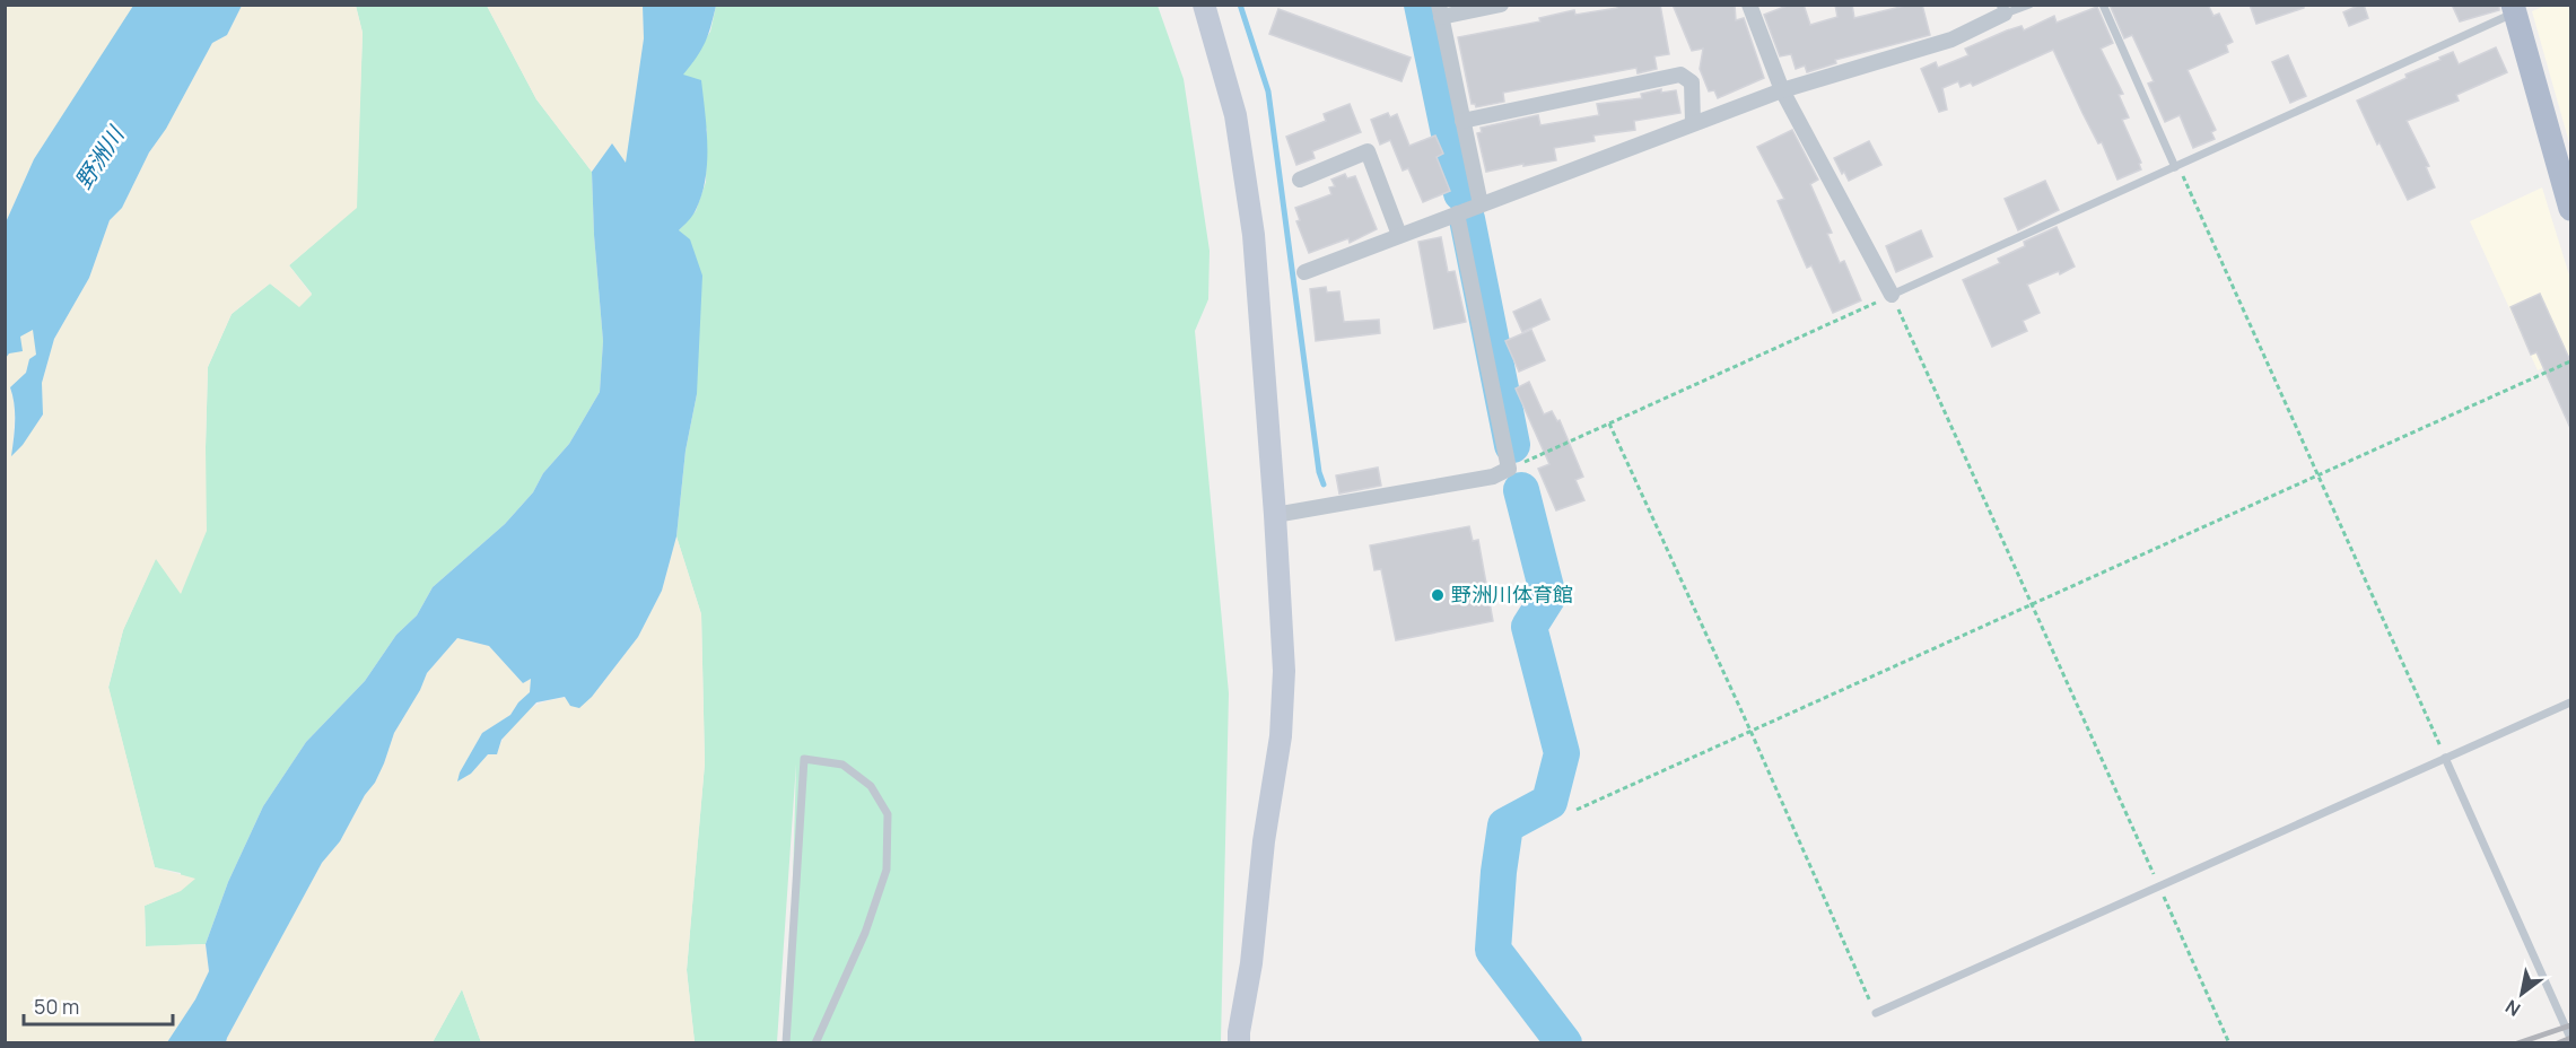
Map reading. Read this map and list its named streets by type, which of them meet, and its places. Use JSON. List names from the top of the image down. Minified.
{"water":["野洲川"],"places":["野洲川体育館"],"scale_bar":"50 m","north":"bottom left"}
